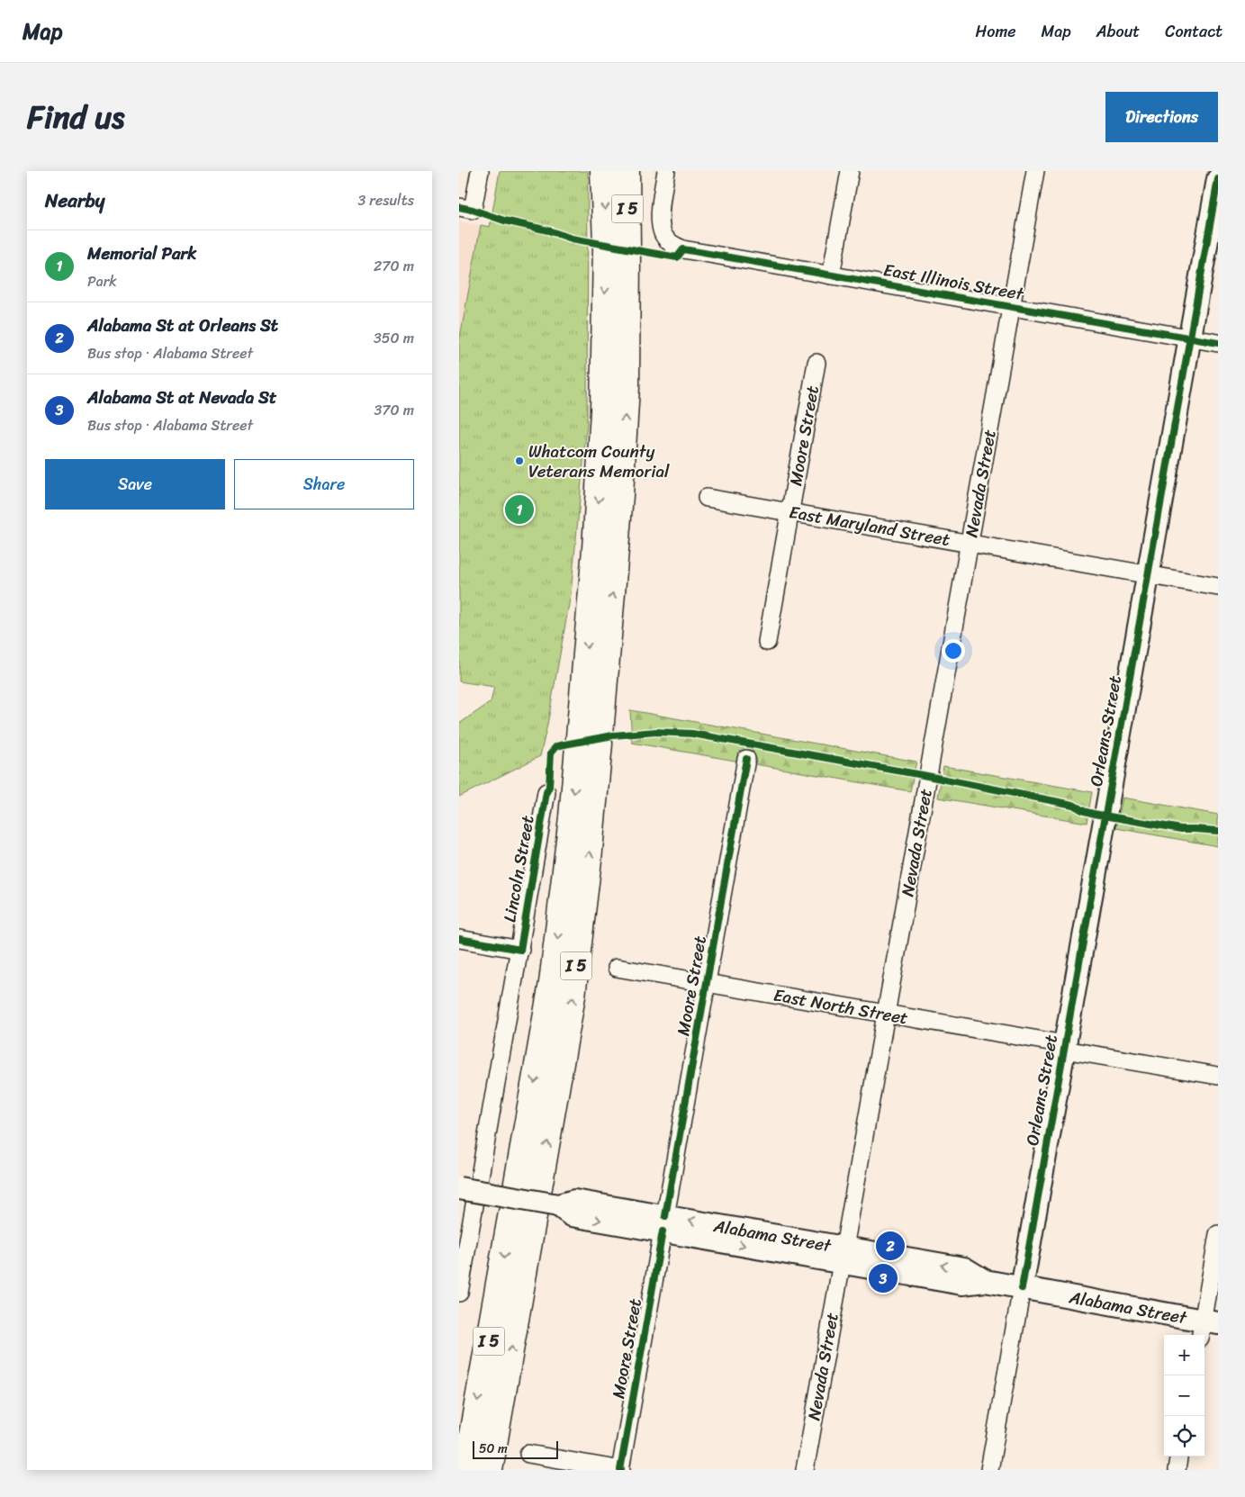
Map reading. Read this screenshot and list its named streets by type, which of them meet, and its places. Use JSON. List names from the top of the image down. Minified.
{"streets":{"highway":["I 5"],"main road":["Orleans Street","Alabama Street"],"street":["East Illinois Street","Moore Street","Nevada Street","East Maryland Street","Lincoln Street","East North Street"]},"crossings":[["East Illinois Street","Nevada Street"],["East Illinois Street","Orleans Street"],["Moore Street","East Maryland Street"],["Moore Street","East North Street"],["Moore Street","Alabama Street"],["Nevada Street","East Maryland Street"],["Nevada Street","East North Street"],["Nevada Street","Alabama Street"],["East Maryland Street","Orleans Street"],["Orleans Street","East North Street"],["Orleans Street","Alabama Street"]],"places":["Whatcom County Veterans Memorial"],"scale_bar":"50 m","page":{"header":"Map","nav":["Home","Map","About","Contact"],"title":"Find us","buttons":["Directions",["Save","Share"]],"heading":["Nearby","3 results"],"list":[{"mark":"1","name":"Memorial Park","note":"Park","value":"270 m"},{"mark":"2","name":"Alabama St at Orleans St","note":"Bus stop · Alabama Street","value":"350 m"},{"mark":"3","name":"Alabama St at Nevada St","note":"Bus stop · Alabama Street","value":"370 m"}],"pins":["1","2","3"],"map_buttons":["+","−"],"scale":"50 m"}}
